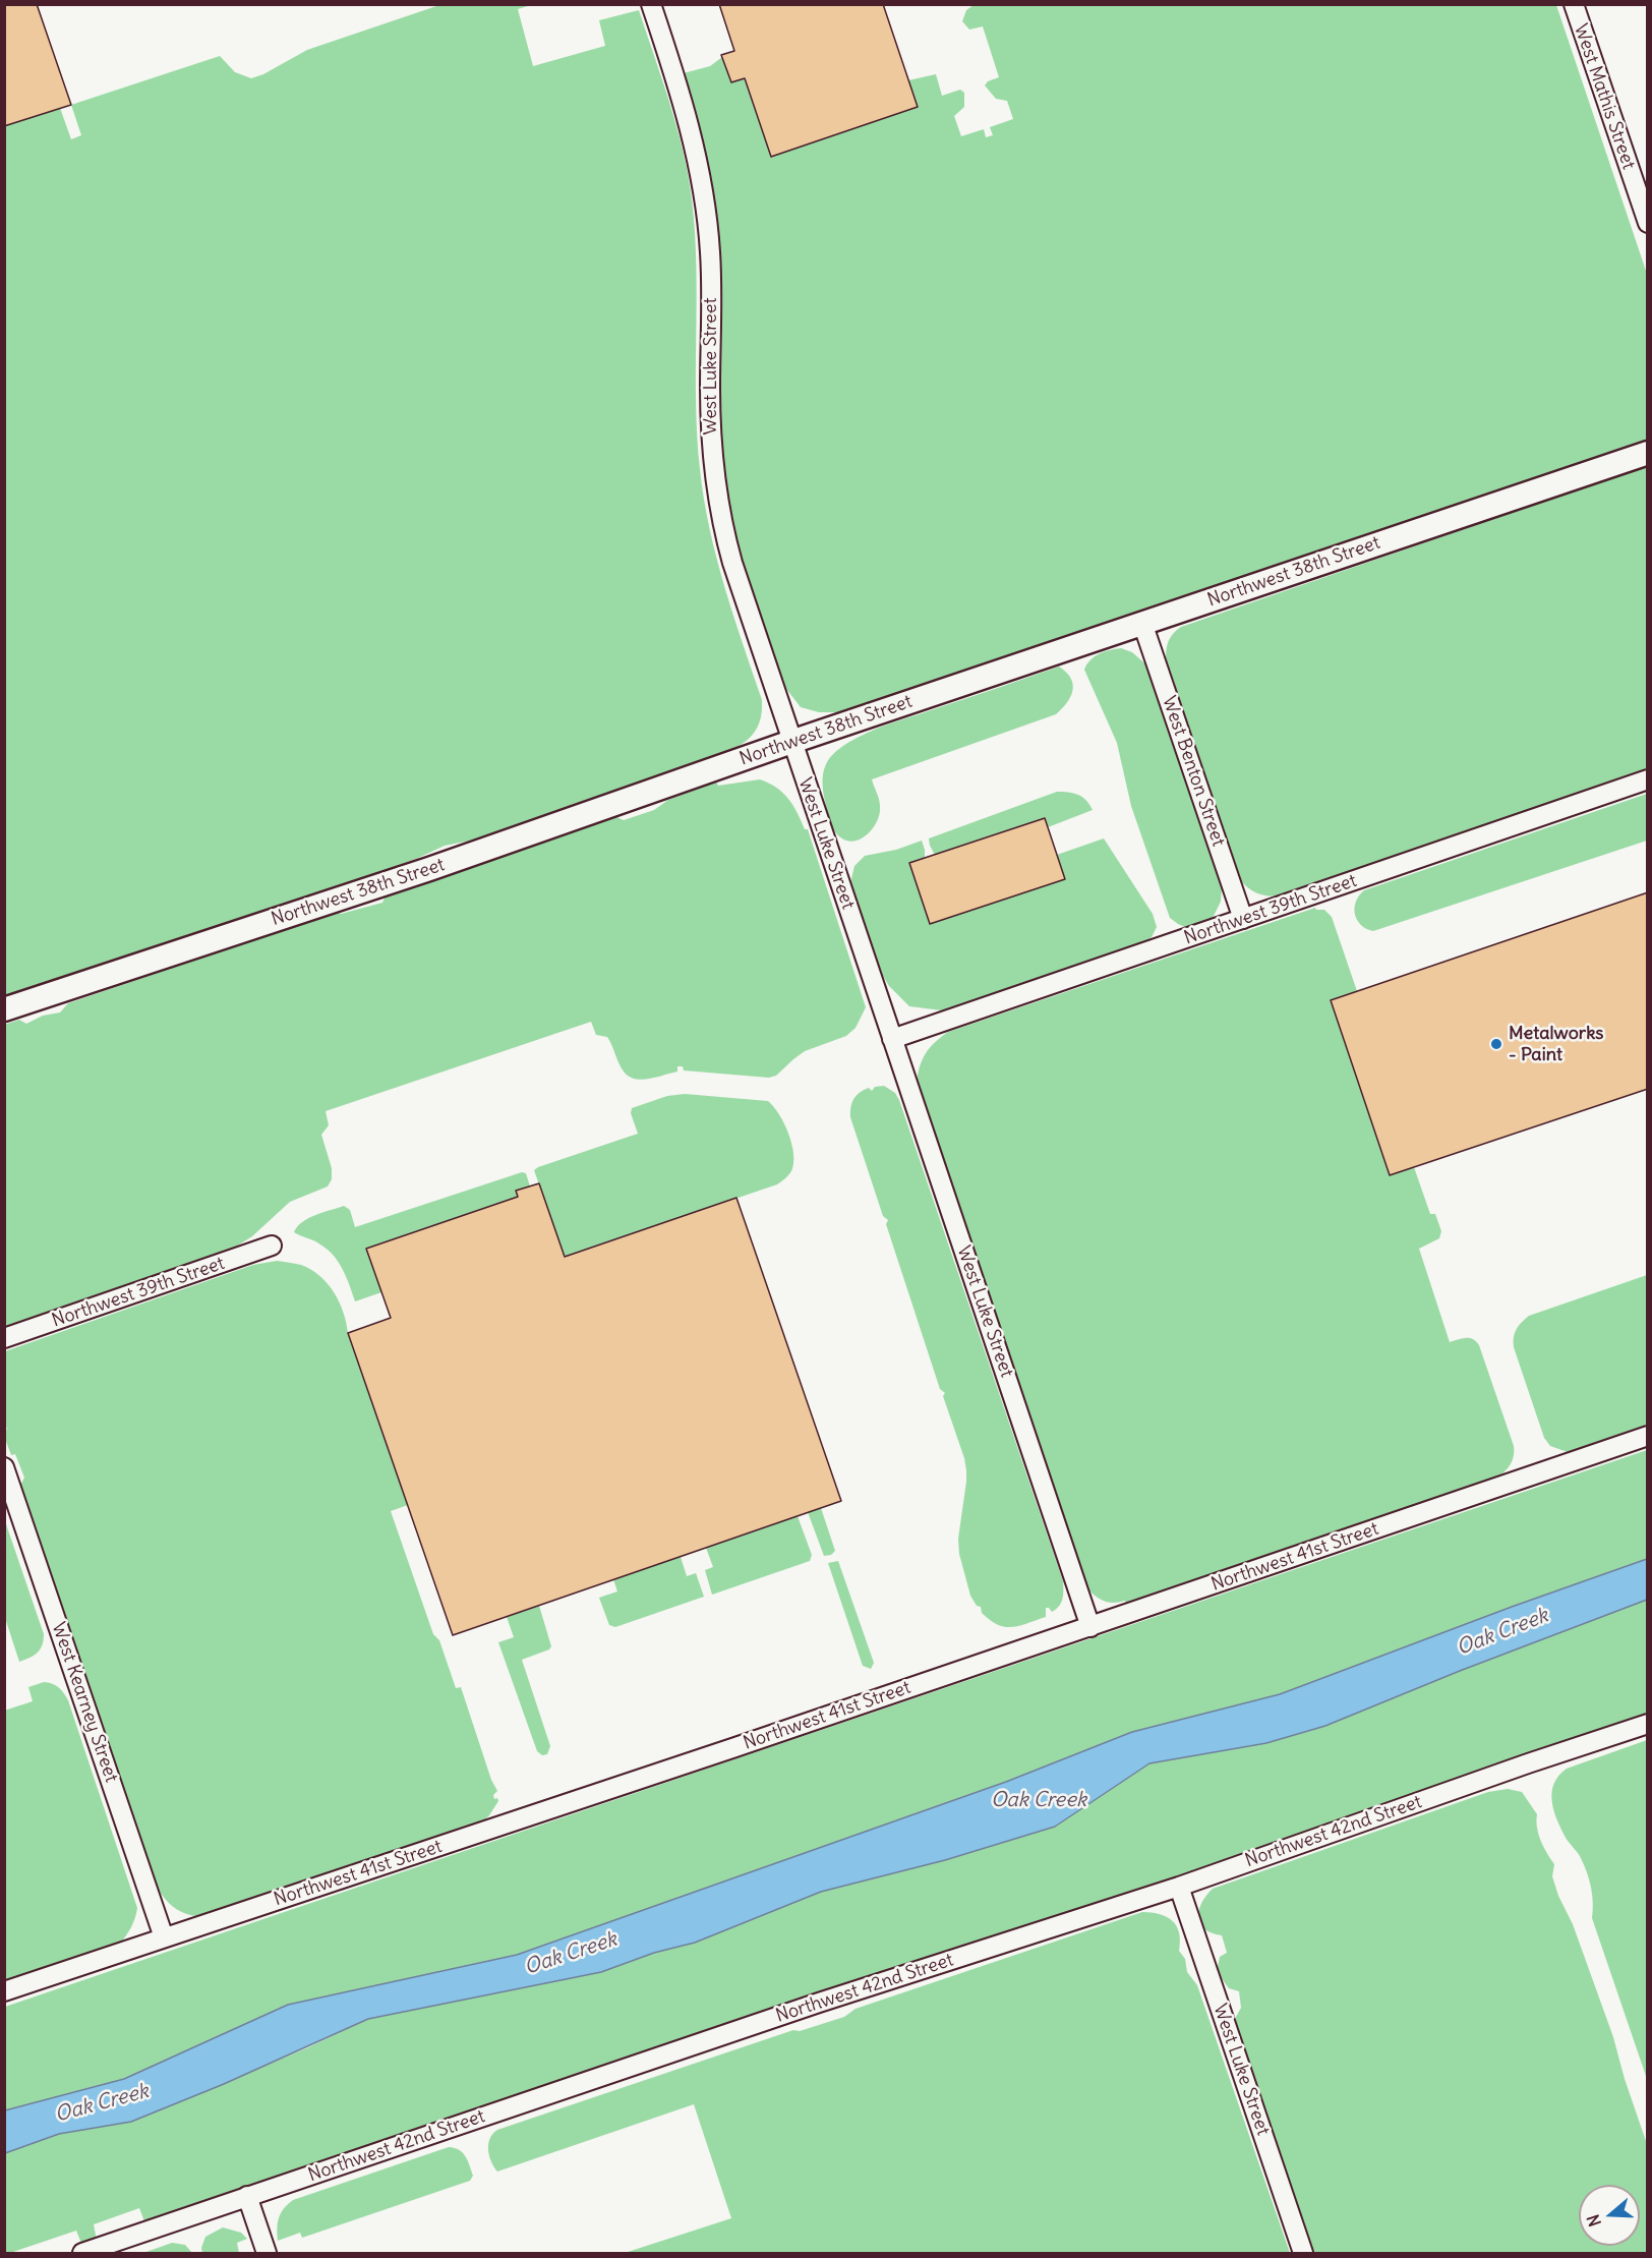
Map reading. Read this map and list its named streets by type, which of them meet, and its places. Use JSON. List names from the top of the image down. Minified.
{"streets":{"street":["West Mathis Street","West Luke Street","Northwest 38th Street","West Benton Street","Northwest 39th Street","Northwest 41st Street","West Kearney Street","Northwest 42nd Street"]},"crossings":[["West Luke Street","Northwest 38th Street"],["West Luke Street","Northwest 39th Street"],["West Luke Street","Northwest 41st Street"],["West Luke Street","Northwest 42nd Street"],["Northwest 38th Street","West Benton Street"],["West Benton Street","Northwest 39th Street"],["Northwest 41st Street","West Kearney Street"]],"water":["Oak Creek"],"places":["Metalworks - Paint"],"north":"left"}
